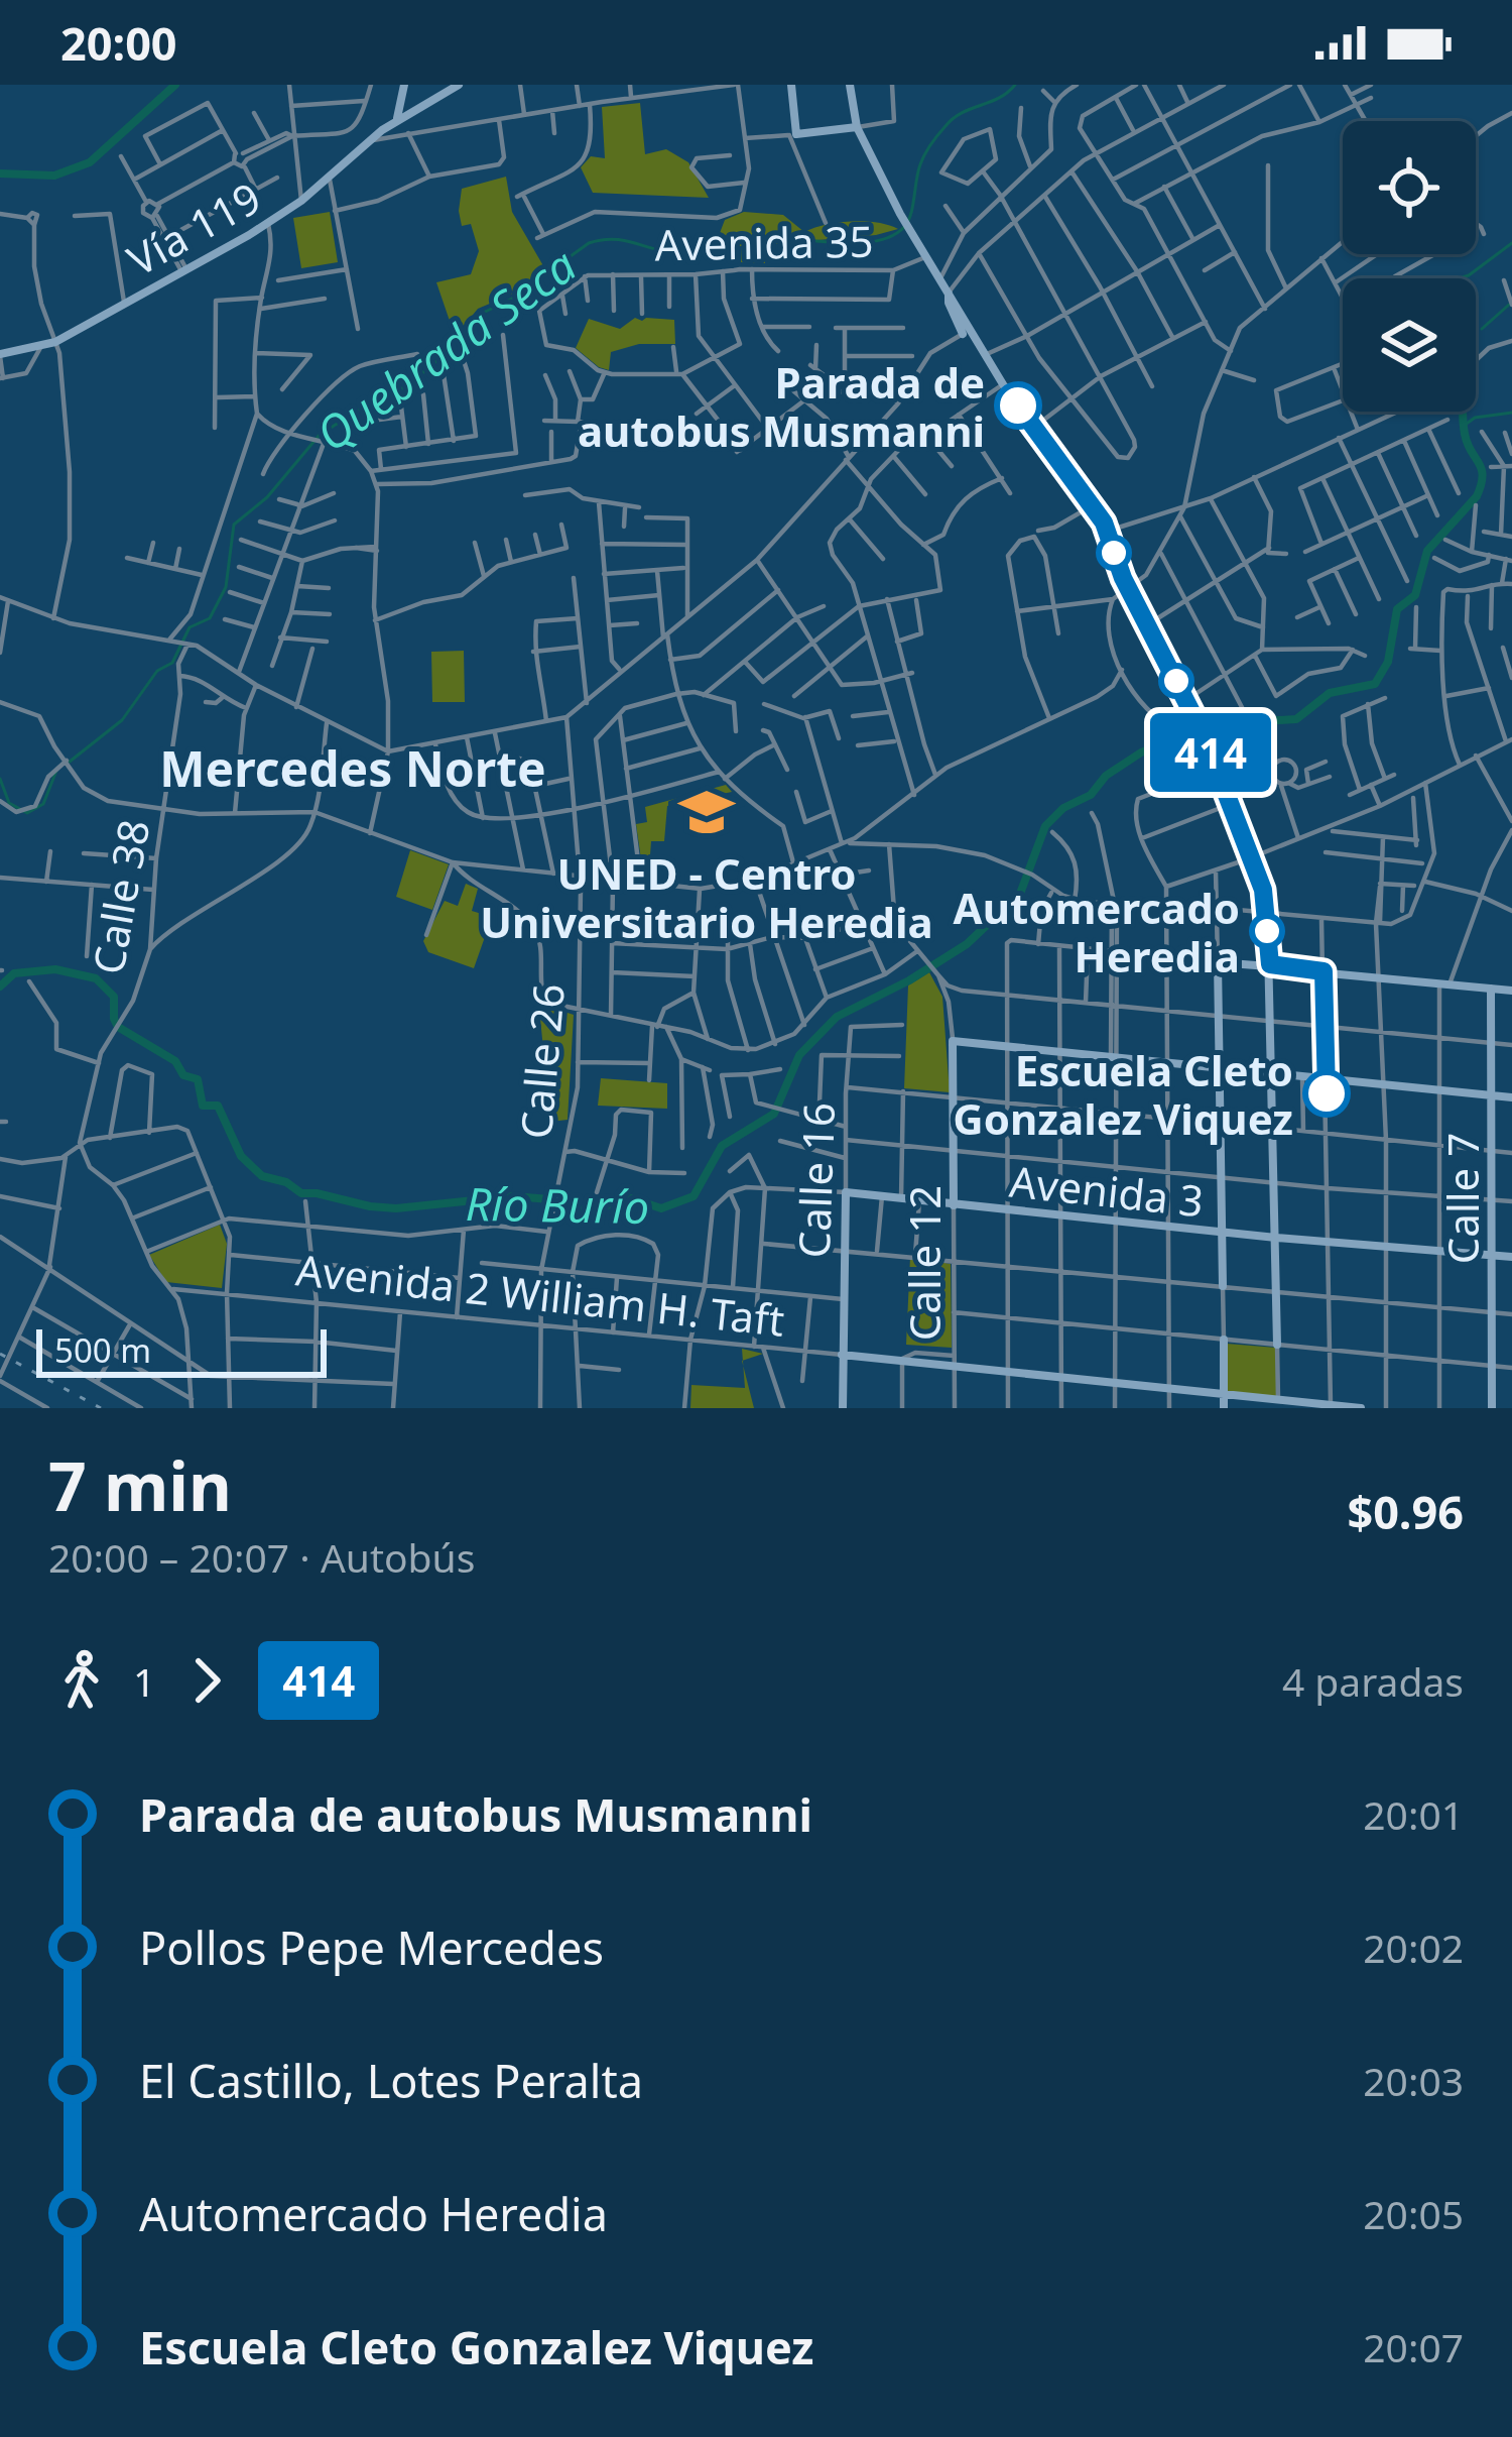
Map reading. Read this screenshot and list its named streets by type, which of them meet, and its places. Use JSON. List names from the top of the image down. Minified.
{"streets":{"main road":["Vía 119","Calle 16","Avenida 3","Calle 7","Calle 12","Avenida 2 William H. Taft"],"street":["Avenida 35","Calle 38","Calle 26"]},"crossings":[["Calle 26","Avenida 2 William H. Taft"],["Calle 16","Avenida 3"],["Calle 16","Avenida 2 William H. Taft"],["Avenida 3","Calle 7"],["Avenida 3","Calle 12"],["Calle 12","Avenida 2 William H. Taft"]],"districts":["Mercedes Norte"],"water":["Quebrada Seca","Río Burío"],"places":{"other":["Parada de autobus Musmanni","Automercado Heredia","Escuela Cleto Gonzalez Viquez"],"school or university":["UNED - Centro Universitario Heredia"]},"lines":["bus line 414"],"scale_bar":"500 m","page":{"status":"20:00","on_map":"414","scale":"500 m","heading":["7 min","20:00 – 20:07 · Autobús","$0.96"],"legs":["1","414","4 paradas"],"list":[{"name":"Parada de autobus Musmanni","value":"20:01"},{"name":"Pollos Pepe Mercedes","value":"20:02"},{"name":"El Castillo, Lotes Peralta","value":"20:03"},{"name":"Automercado Heredia","value":"20:05"},{"name":"Escuela Cleto Gonzalez Viquez","value":"20:07"}]}}
